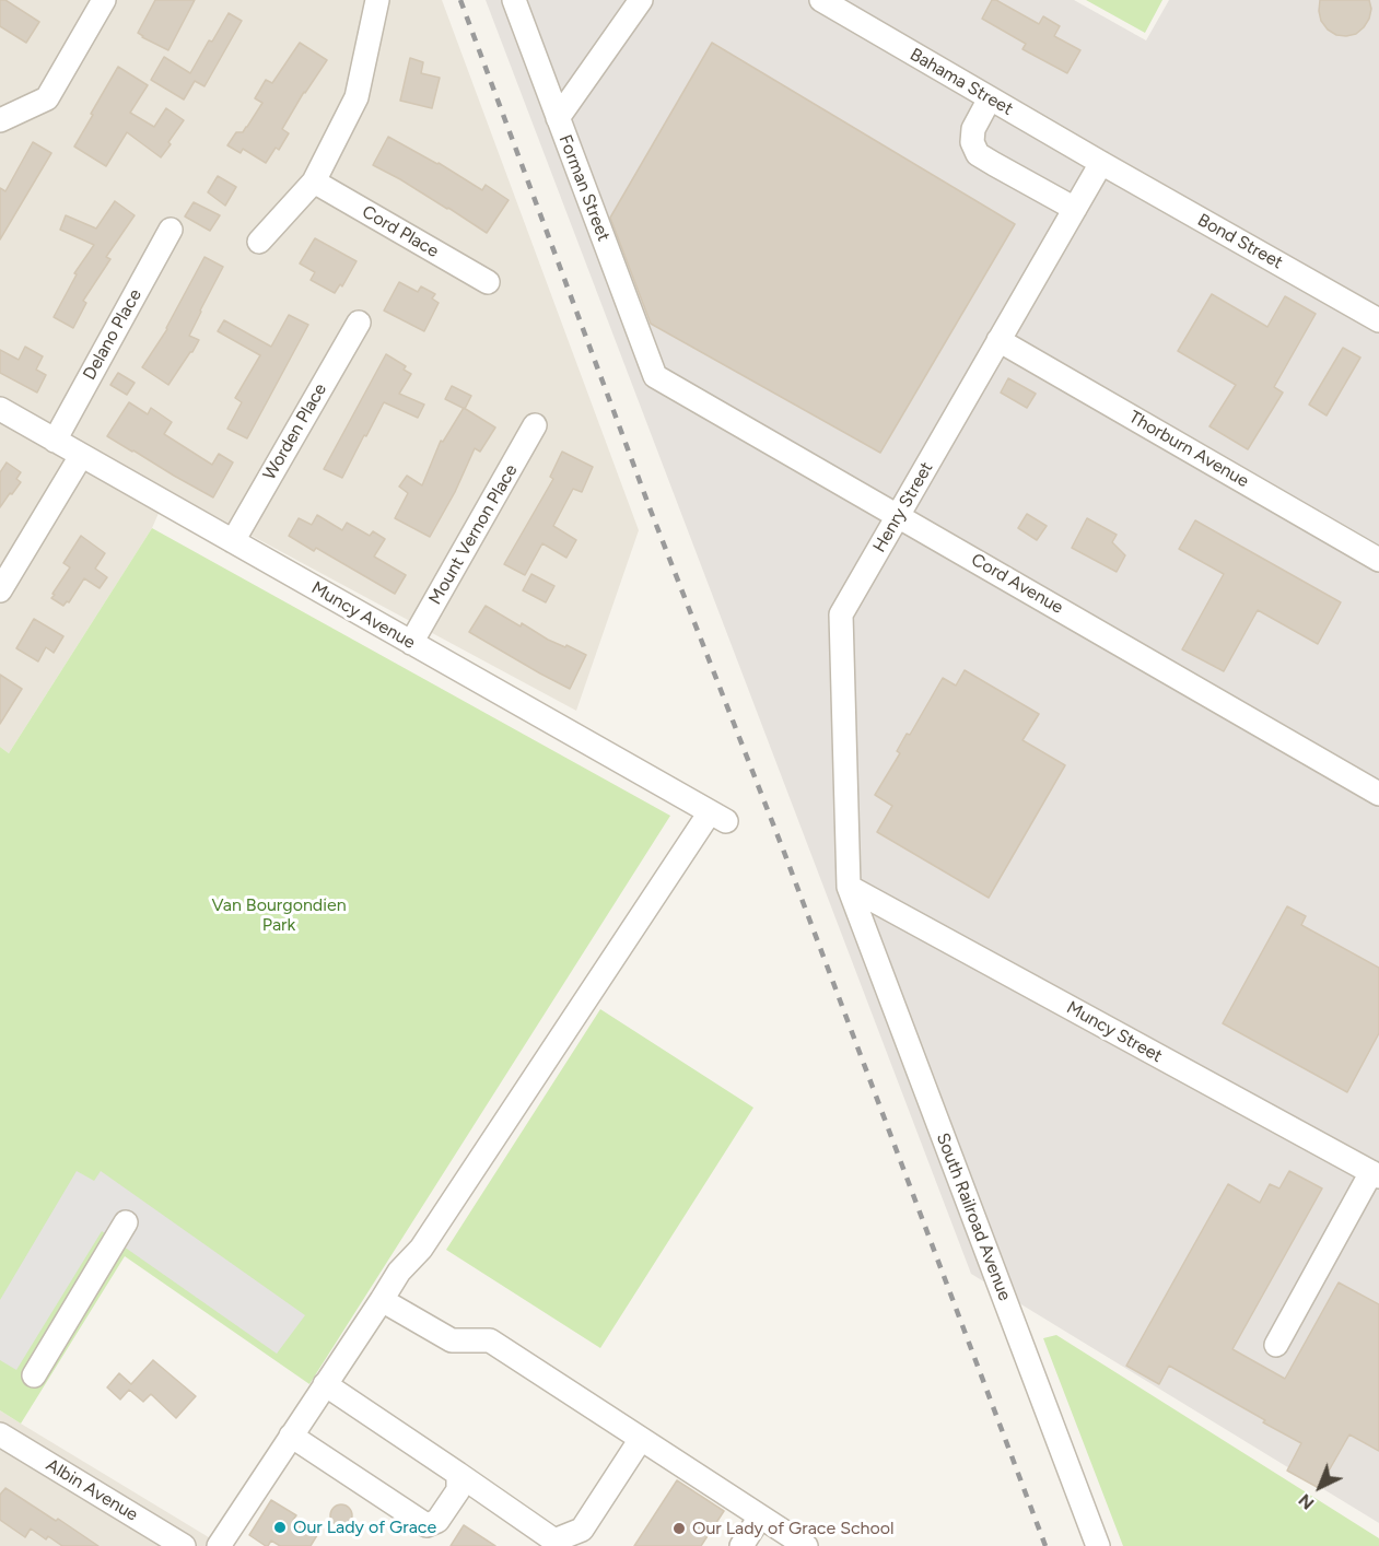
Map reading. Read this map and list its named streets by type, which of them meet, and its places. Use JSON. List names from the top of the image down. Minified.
{"streets":{"street":["Bahama Street","Forman Street","Cord Place","Bond Street","Delano Place","Worden Place","Thorburn Avenue","Henry Street","Mount Vernon Place","Cord Avenue","Muncy Avenue","Muncy Street","South Railroad Avenue","Albin Avenue"]},"crossings":[["Bahama Street","Bond Street"],["Bahama Street","Henry Street"],["Forman Street","Cord Avenue"],["Bond Street","Henry Street"],["Delano Place","Muncy Avenue"],["Worden Place","Muncy Avenue"],["Thorburn Avenue","Henry Street"],["Henry Street","Cord Avenue"],["Henry Street","Muncy Street"],["Henry Street","South Railroad Avenue"],["Mount Vernon Place","Muncy Avenue"],["Muncy Street","South Railroad Avenue"]],"parks":["Van Bourgondien Park"],"places":["Our Lady of Grace","Our Lady of Grace School"],"north":"bottom left"}
